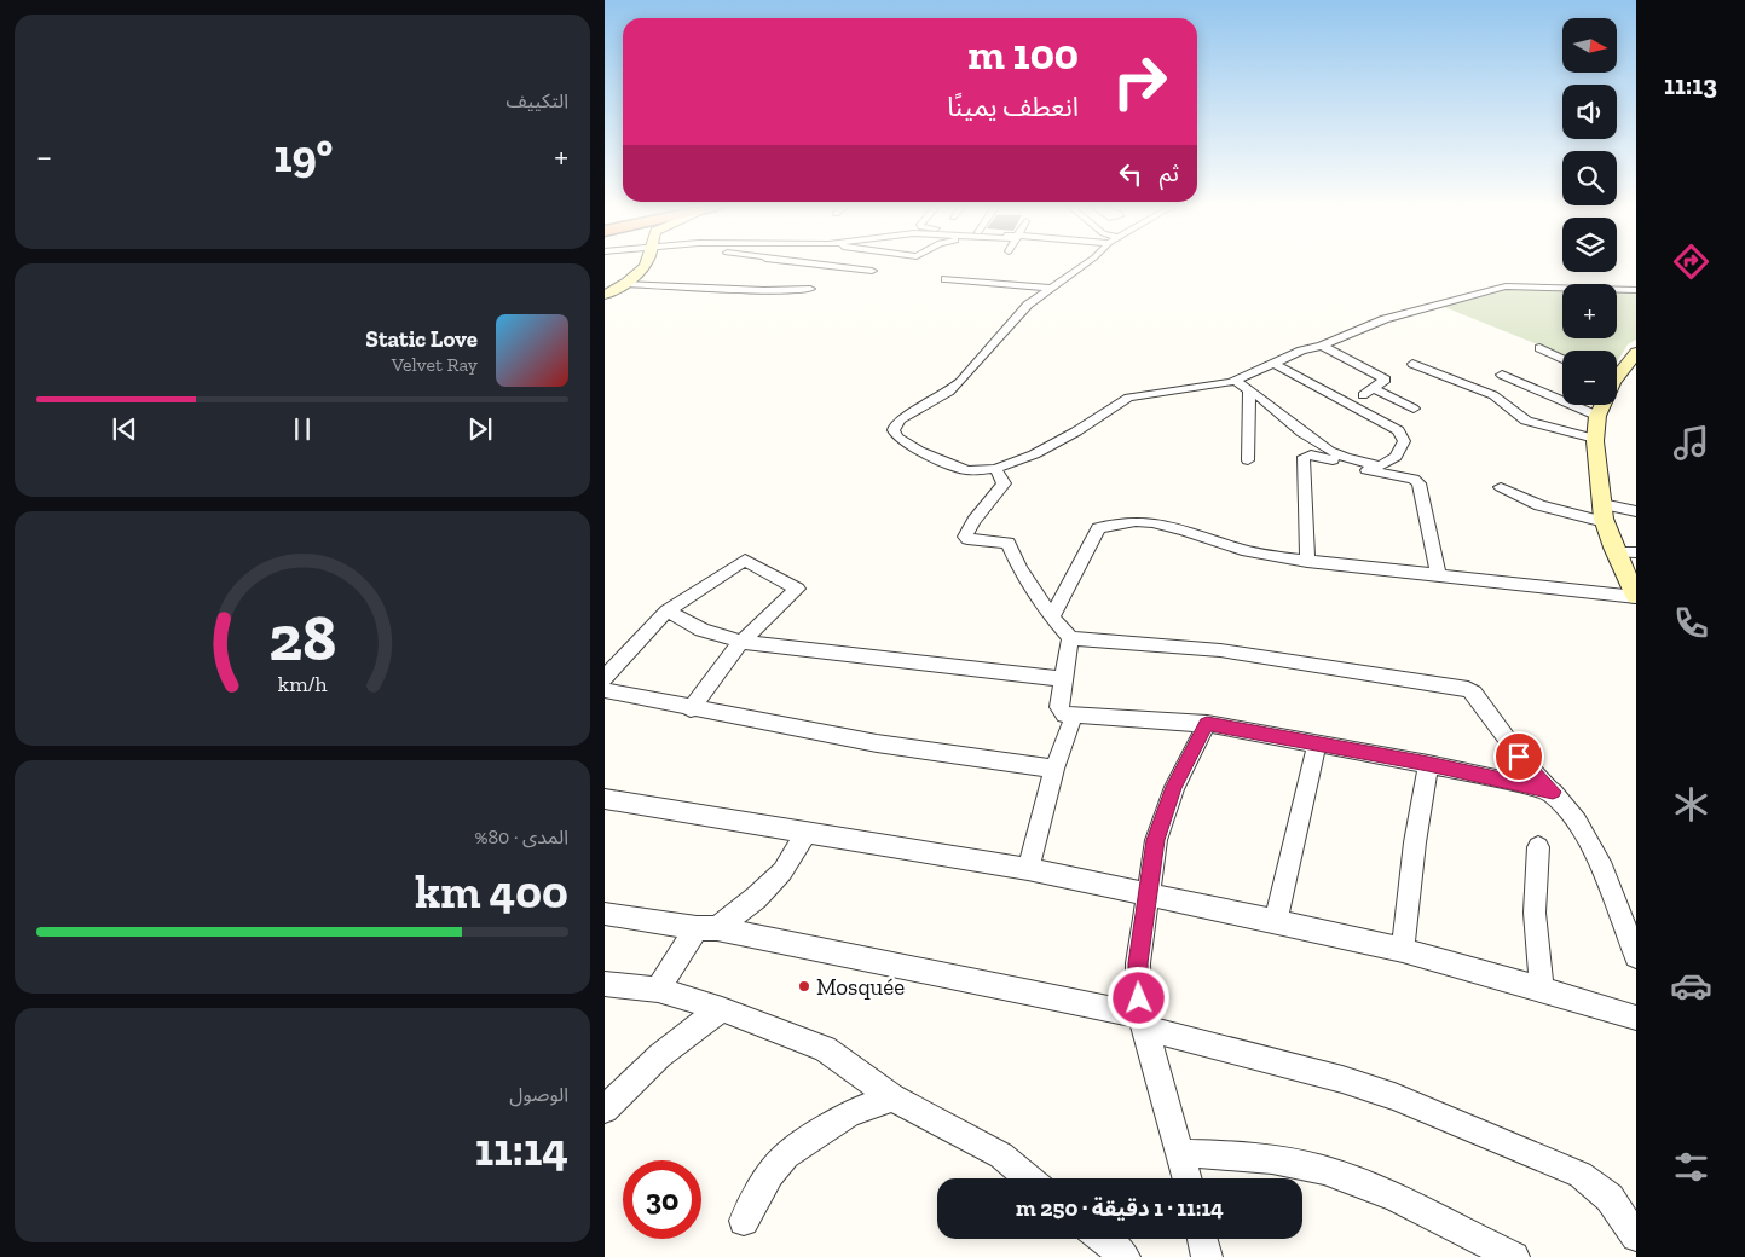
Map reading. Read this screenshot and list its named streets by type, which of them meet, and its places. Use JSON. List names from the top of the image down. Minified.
{"places":["Mosquée"],"north":"right","page":{"tabs":"11:13","tile":["التكييف",["المدى · 80%","400 km"],["الوصول","11:14"]],"map_buttons":["+","−"],"turn":["100 m","انعطف يمينًا"],"heat":["−","19°","+"],"then":"ثم","song":["Static Love","Velvet Ray"],"limit":"30","trip":"11:14 · 1 دقيقة · 250 m","gauge":["28","km/h"]}}
